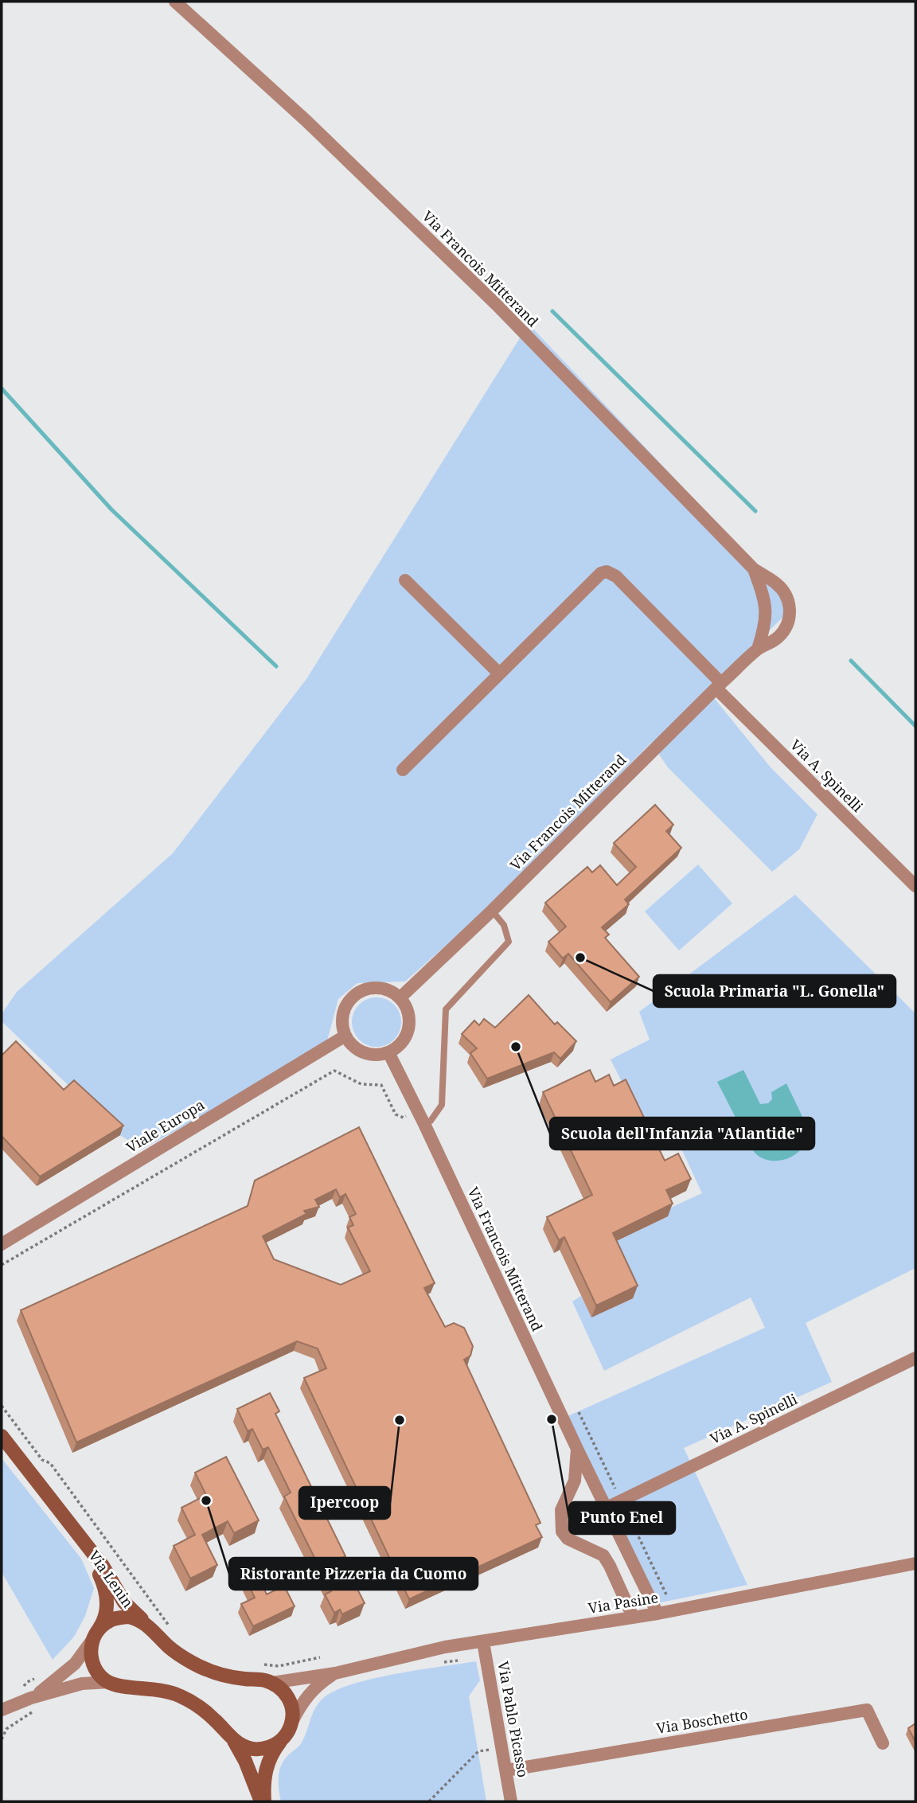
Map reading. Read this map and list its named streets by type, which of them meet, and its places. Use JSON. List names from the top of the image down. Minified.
{"streets":{"main road":["Via Lenin"],"street":["Via Francois Mitterand","Via A. Spinelli","Viale Europa","Via Pasine","Via Pablo Picasso","Via Boschetto"]},"crossings":[["Via Francois Mitterand","Via A. Spinelli"],["Via Francois Mitterand","Viale Europa"],["Via Francois Mitterand","Via Pasine"],["Via Lenin","Via Pasine"],["Via Pasine","Via Pablo Picasso"],["Via Pablo Picasso","Via Boschetto"]],"places":["Scuola Primaria \"L. Gonella\"","Scuola dell'Infanzia \"Atlantide\"","Punto Enel","Ipercoop","Ristorante Pizzeria da Cuomo"]}
